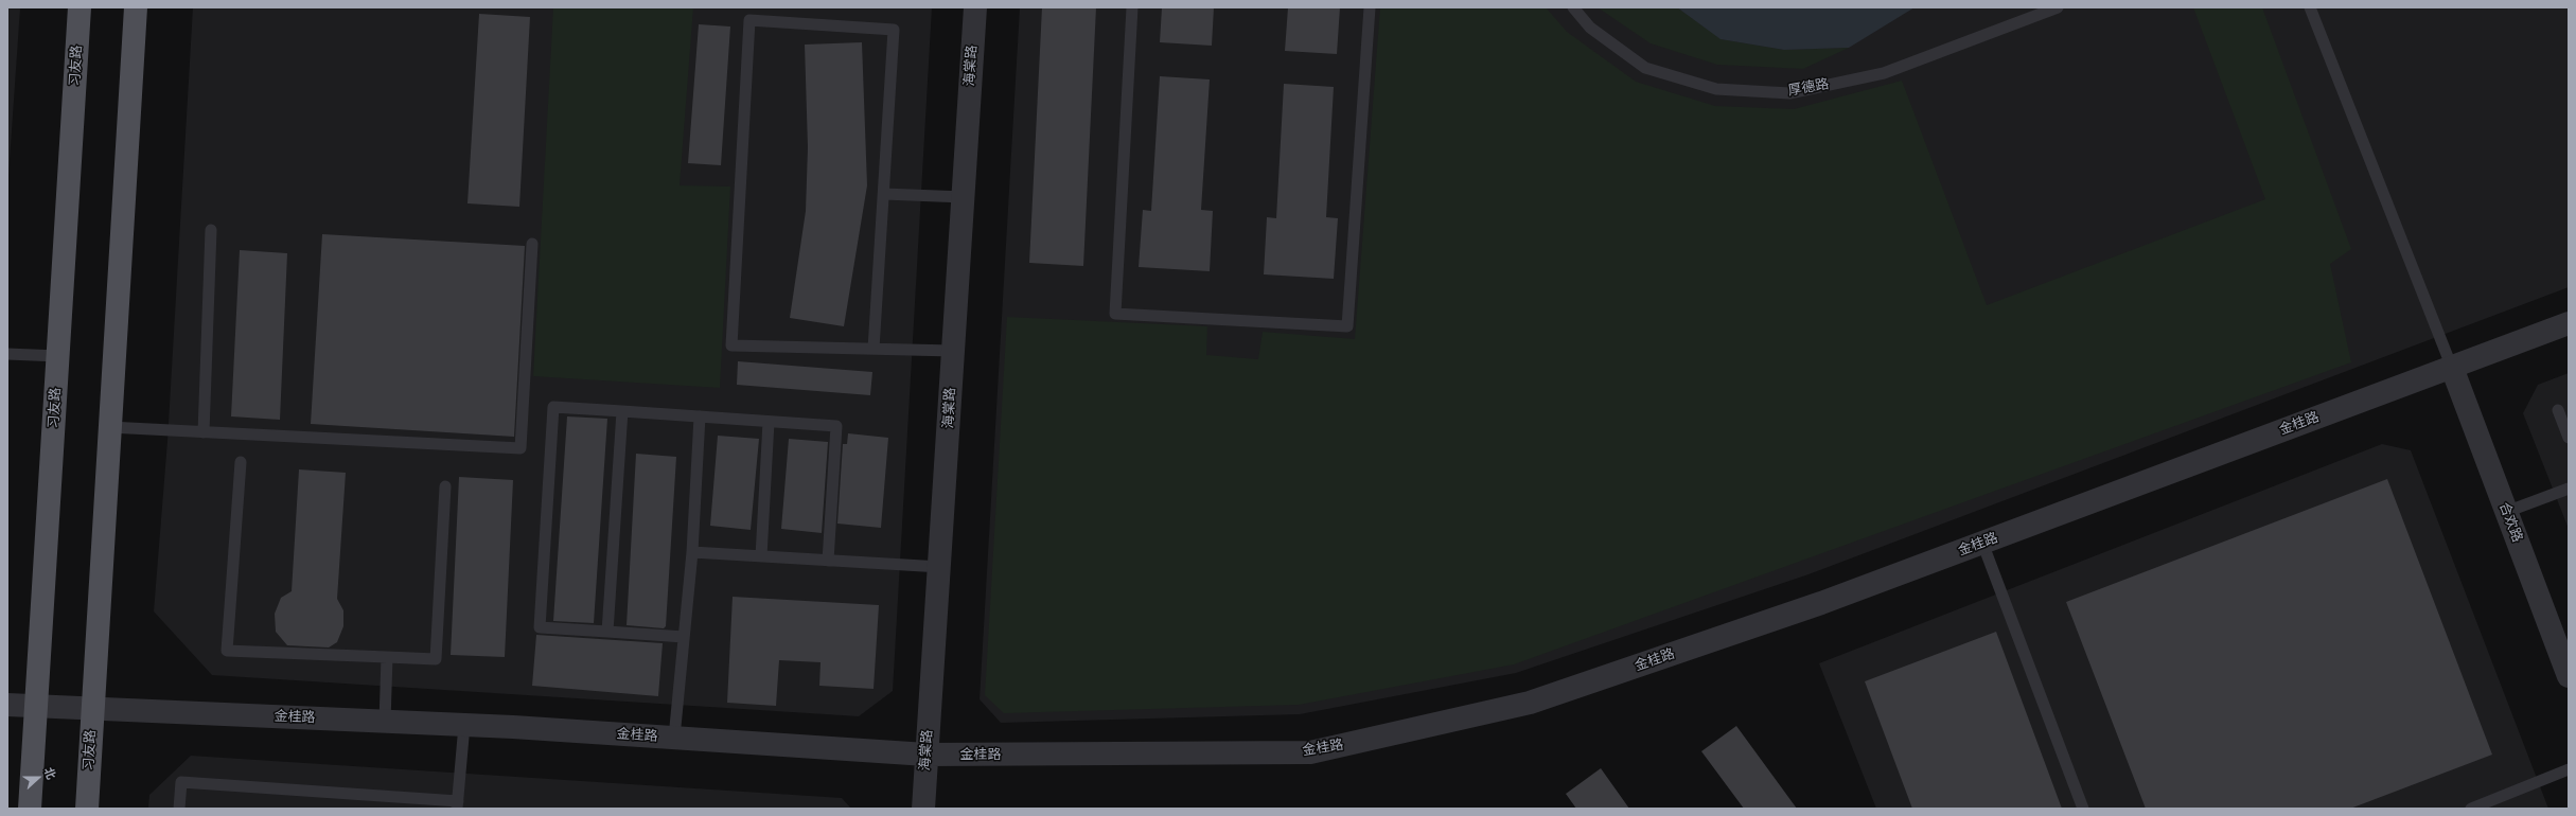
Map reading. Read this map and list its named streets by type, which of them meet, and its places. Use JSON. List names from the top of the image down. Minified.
{"streets":{"main road":["习友路"],"street":["海棠路","金桂路","合欢路"],"lane":["厚德路"]},"crossings":[["习友路","金桂路"],["海棠路","金桂路"],["金桂路","合欢路"]],"north":"right"}
